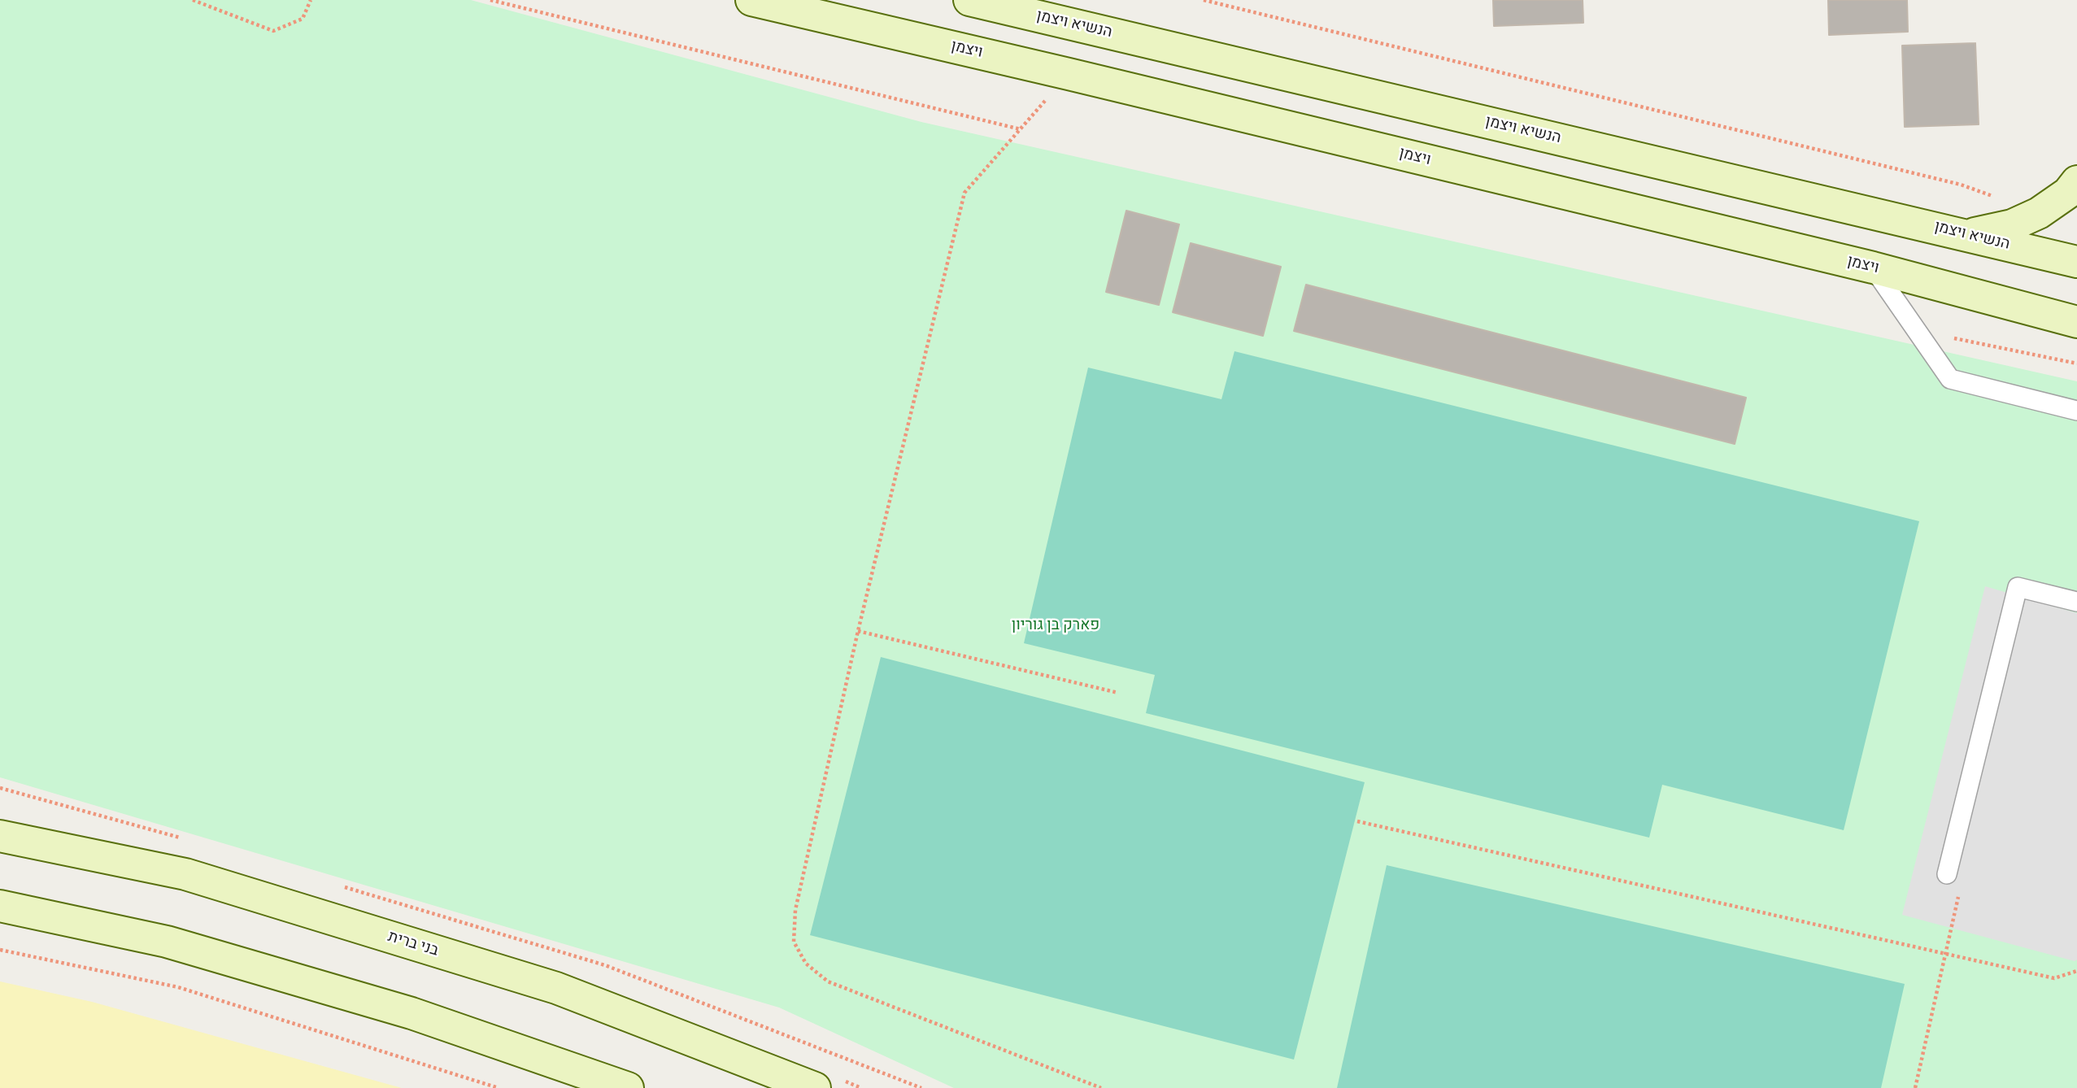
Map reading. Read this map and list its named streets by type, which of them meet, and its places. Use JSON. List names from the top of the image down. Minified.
{"streets":{"street":["הנשיא ויצמן","ויצמן","בני ברית"]},"parks":["פארק בן גוריון"]}
